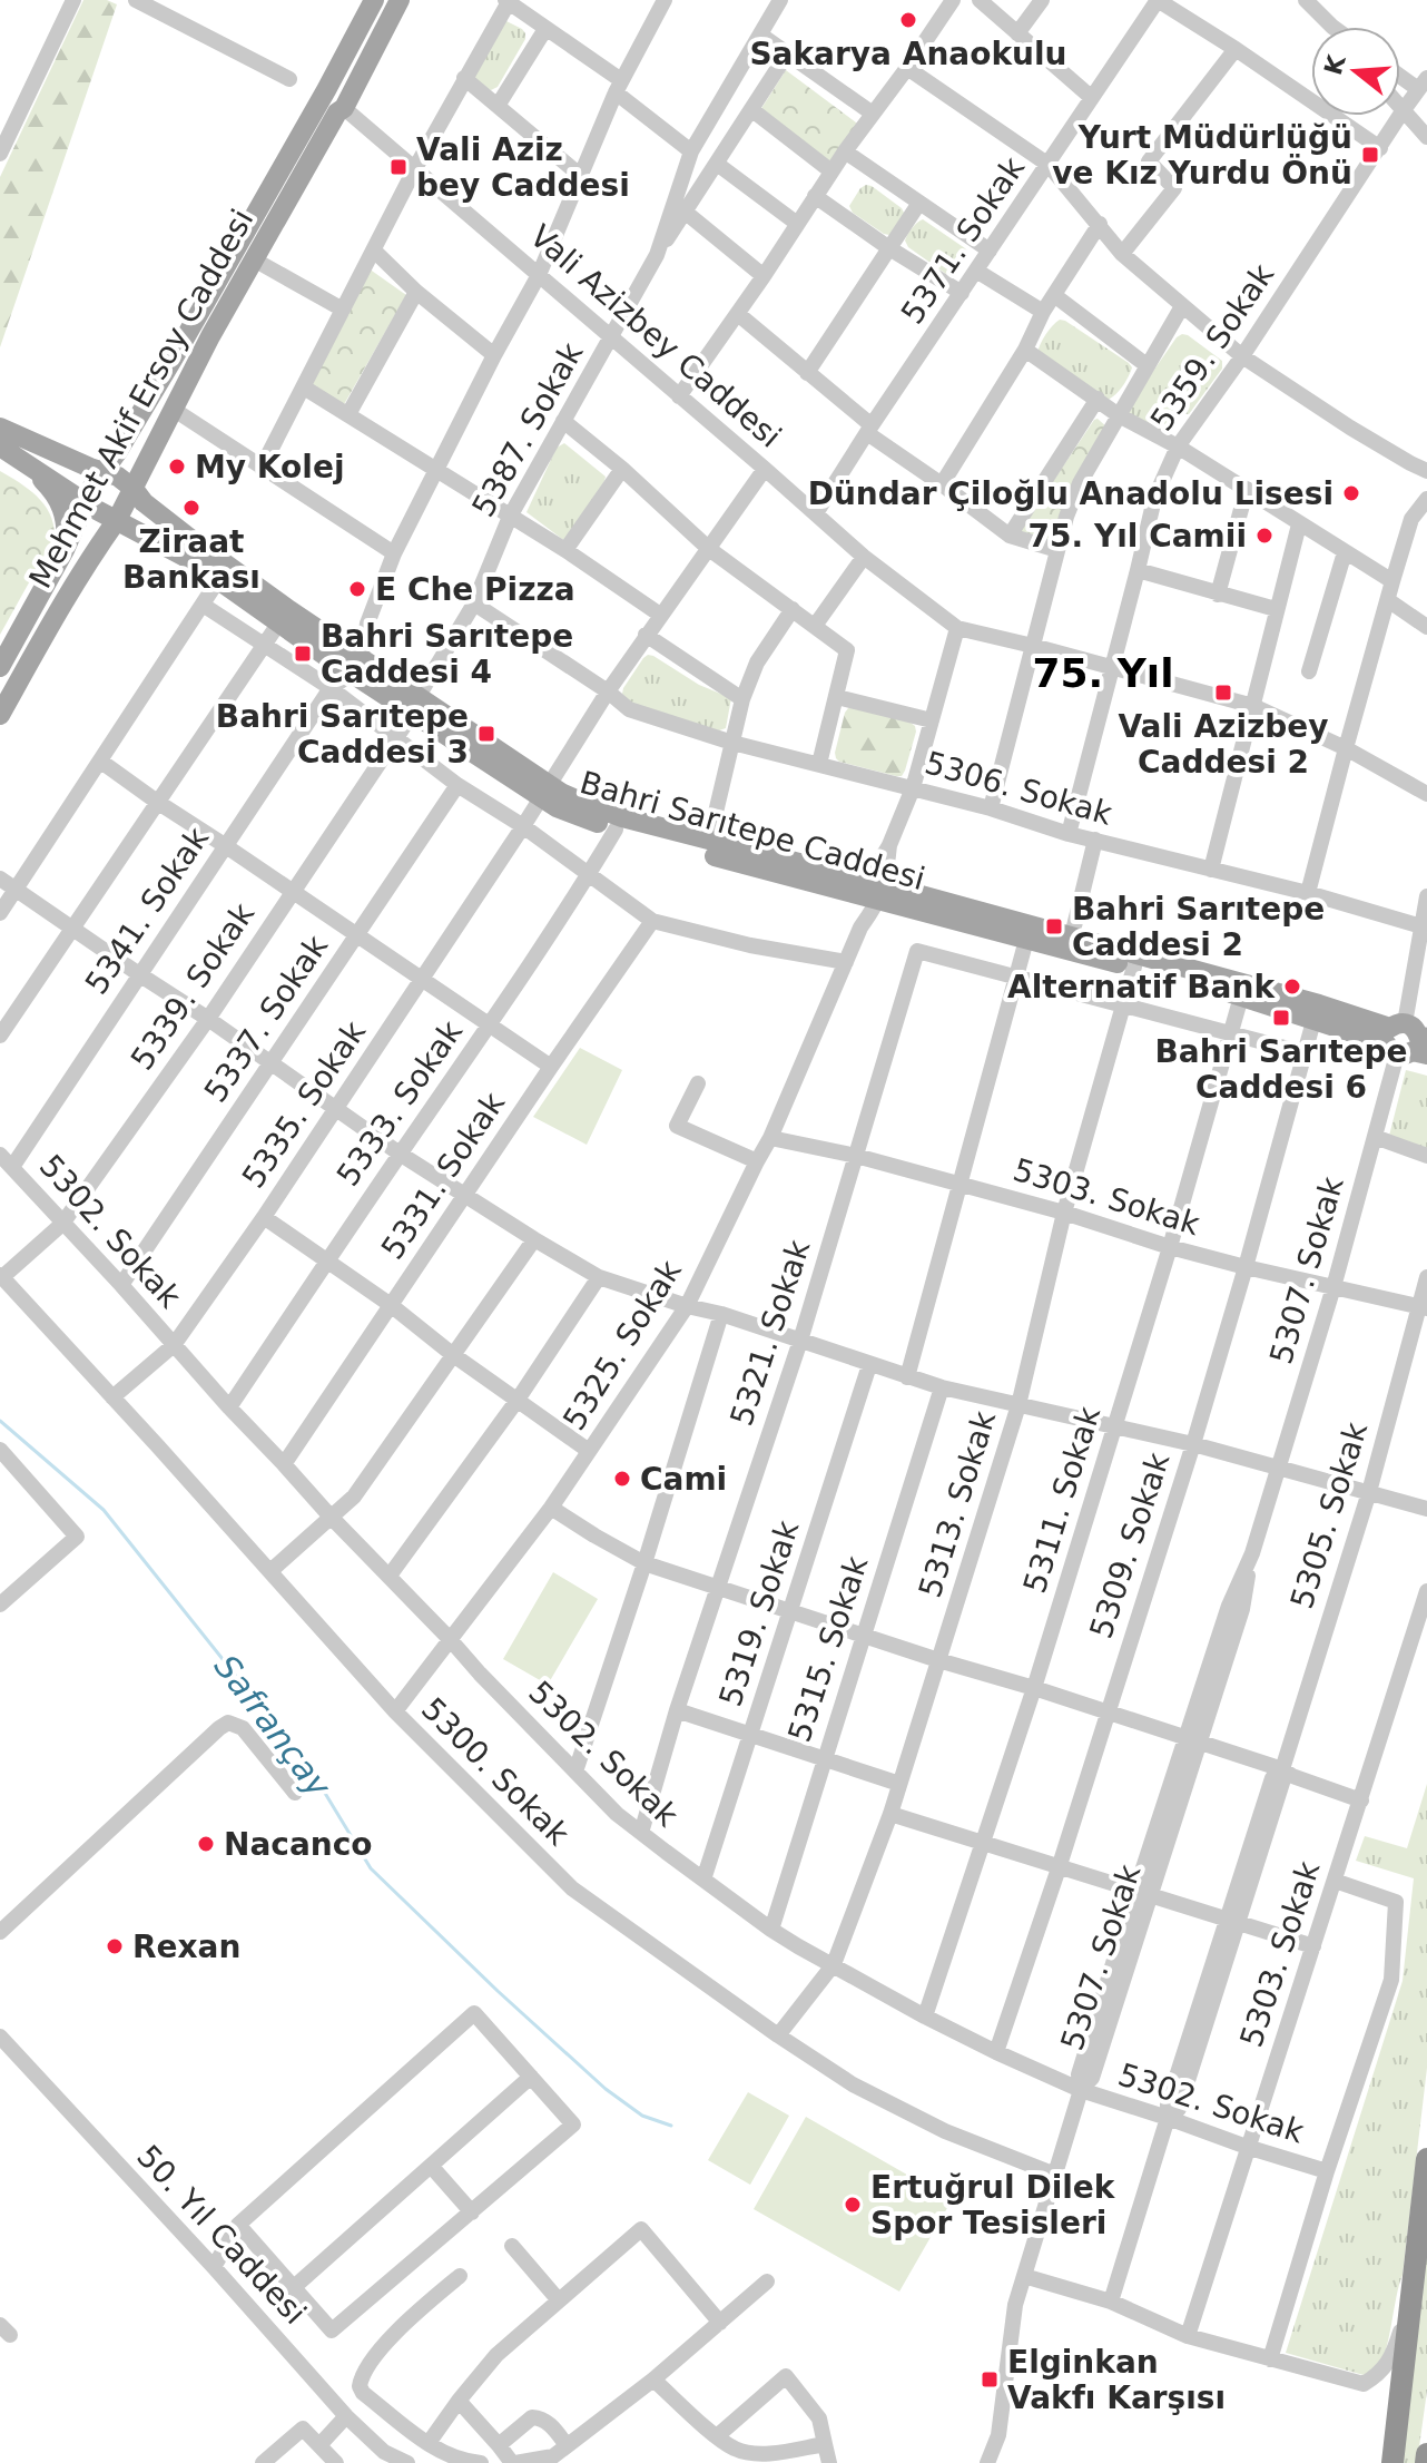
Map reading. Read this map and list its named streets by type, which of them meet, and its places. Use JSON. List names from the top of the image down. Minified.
{"streets":{"main road":["Mehmet Akif Ersoy Caddesi","Bahri Sarıtepe Caddesi"],"street":["5371. Sokak","Vali Azizbey Caddesi","5359. Sokak","5387. Sokak","5306. Sokak","5341. Sokak","5339. Sokak","5337. Sokak","5333. Sokak","5335. Sokak","5331. Sokak","5303. Sokak","5302. Sokak","5307. Sokak","5321. Sokak","5325. Sokak","5311. Sokak","5313. Sokak","5305. Sokak","5309. Sokak","5319. Sokak","5315. Sokak","5300. Sokak","50. Yıl Caddesi"]},"crossings":[["5371. Sokak","Vali Azizbey Caddesi"],["Vali Azizbey Caddesi","5359. Sokak"],["Vali Azizbey Caddesi","Mehmet Akif Ersoy Caddesi"],["Vali Azizbey Caddesi","5387. Sokak"],["Vali Azizbey Caddesi","5335. Sokak"],["Vali Azizbey Caddesi","5325. Sokak"],["5359. Sokak","5306. Sokak"],["Mehmet Akif Ersoy Caddesi","Bahri Sarıtepe Caddesi"],["5387. Sokak","5306. Sokak"],["5387. Sokak","Bahri Sarıtepe Caddesi"],["5387. Sokak","5339. Sokak"],["5306. Sokak","5335. Sokak"],["5306. Sokak","5307. Sokak"],["5306. Sokak","5325. Sokak"],["Bahri Sarıtepe Caddesi","5339. Sokak"],["Bahri Sarıtepe Caddesi","5333. Sokak"],["Bahri Sarıtepe Caddesi","5335. Sokak"],["Bahri Sarıtepe Caddesi","5307. Sokak"],["Bahri Sarıtepe Caddesi","5325. Sokak"],["Bahri Sarıtepe Caddesi","5311. Sokak"],["Bahri Sarıtepe Caddesi","5313. Sokak"],["Bahri Sarıtepe Caddesi","5309. Sokak"],["5341. Sokak","5302. Sokak"],["5339. Sokak","5302. Sokak"],["5339. Sokak","5300. Sokak"],["5337. Sokak","5302. Sokak"],["5333. Sokak","5302. Sokak"],["5335. Sokak","5302. Sokak"],["5335. Sokak","5300. Sokak"],["5331. Sokak","5302. Sokak"],["5303. Sokak","5302. Sokak"],["5303. Sokak","5307. Sokak"],["5303. Sokak","5321. Sokak"],["5303. Sokak","5325. Sokak"],["5303. Sokak","5311. Sokak"],["5303. Sokak","5313. Sokak"],["5303. Sokak","5305. Sokak"],["5303. Sokak","5309. Sokak"],["5302. Sokak","5307. Sokak"],["5302. Sokak","5321. Sokak"],["5302. Sokak","5325. Sokak"],["5302. Sokak","5311. Sokak"],["5302. Sokak","5313. Sokak"],["5302. Sokak","5305. Sokak"],["5302. Sokak","5309. Sokak"],["5302. Sokak","5319. Sokak"],["5302. Sokak","5315. Sokak"],["5307. Sokak","5300. Sokak"],["5325. Sokak","5300. Sokak"],["5313. Sokak","5300. Sokak"]],"districts":["75. Yıl"],"water":["Safrançay"],"places":{"other":["Sakarya Anaokulu","My Kolej","Dündar Çiloğlu Anadolu Lisesi","Ziraat Bankası","75. Yıl Camii","E Che Pizza","Alternatif Bank","Cami","Nacanco","Rexan","Ertuğrul Dilek Spor Tesisleri"],"transit":["Yurt Müdürlüğü ve Kız Yurdu Önü","Vali Aziz bey Caddesi","Bahri Sarıtepe Caddesi 4","Vali Azizbey Caddesi 2","Bahri Sarıtepe Caddesi 3","Bahri Sarıtepe Caddesi 2","Bahri Sarıtepe Caddesi 6","Elginkan Vakfı Karşısı"]},"north":"left"}
